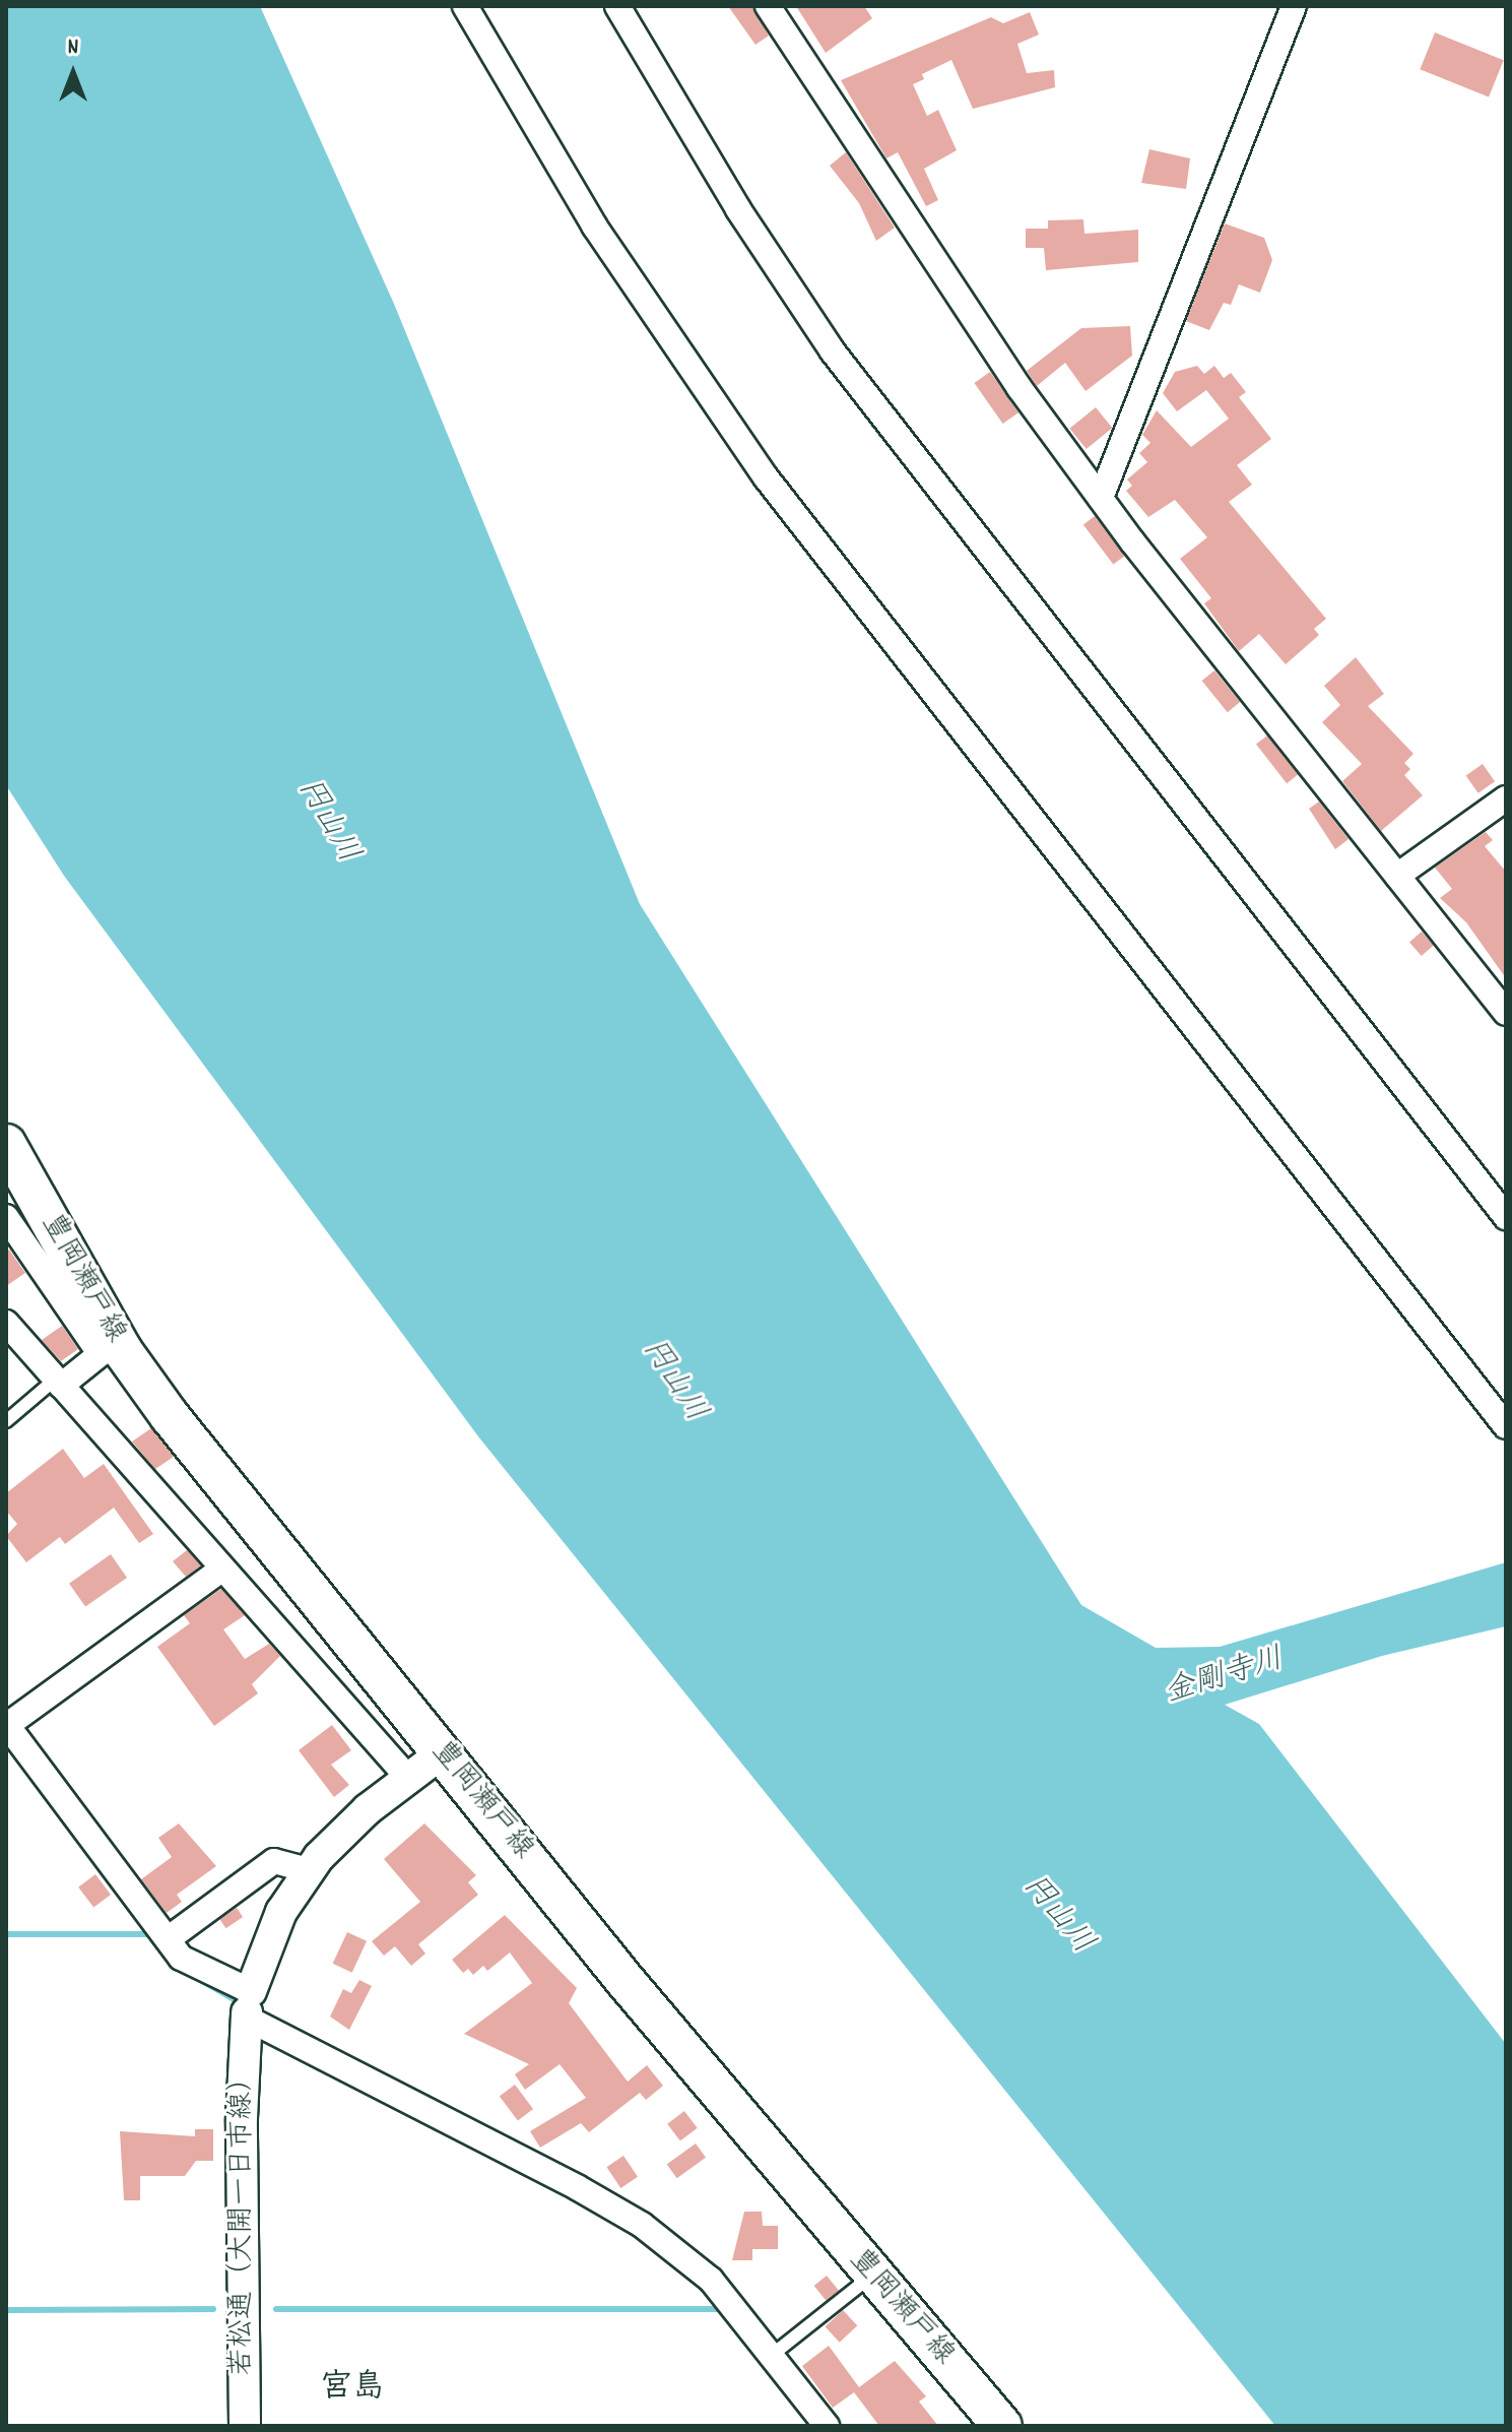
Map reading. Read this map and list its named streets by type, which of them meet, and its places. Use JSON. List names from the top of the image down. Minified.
{"streets":{"main road":["豊岡瀬戸線"],"street":["若松通（大開一日市線）"]},"crossings":[["豊岡瀬戸線","若松通（大開一日市線）"]],"districts":["宮島"],"water":["円山川","金剛寺川"],"north":"top"}
